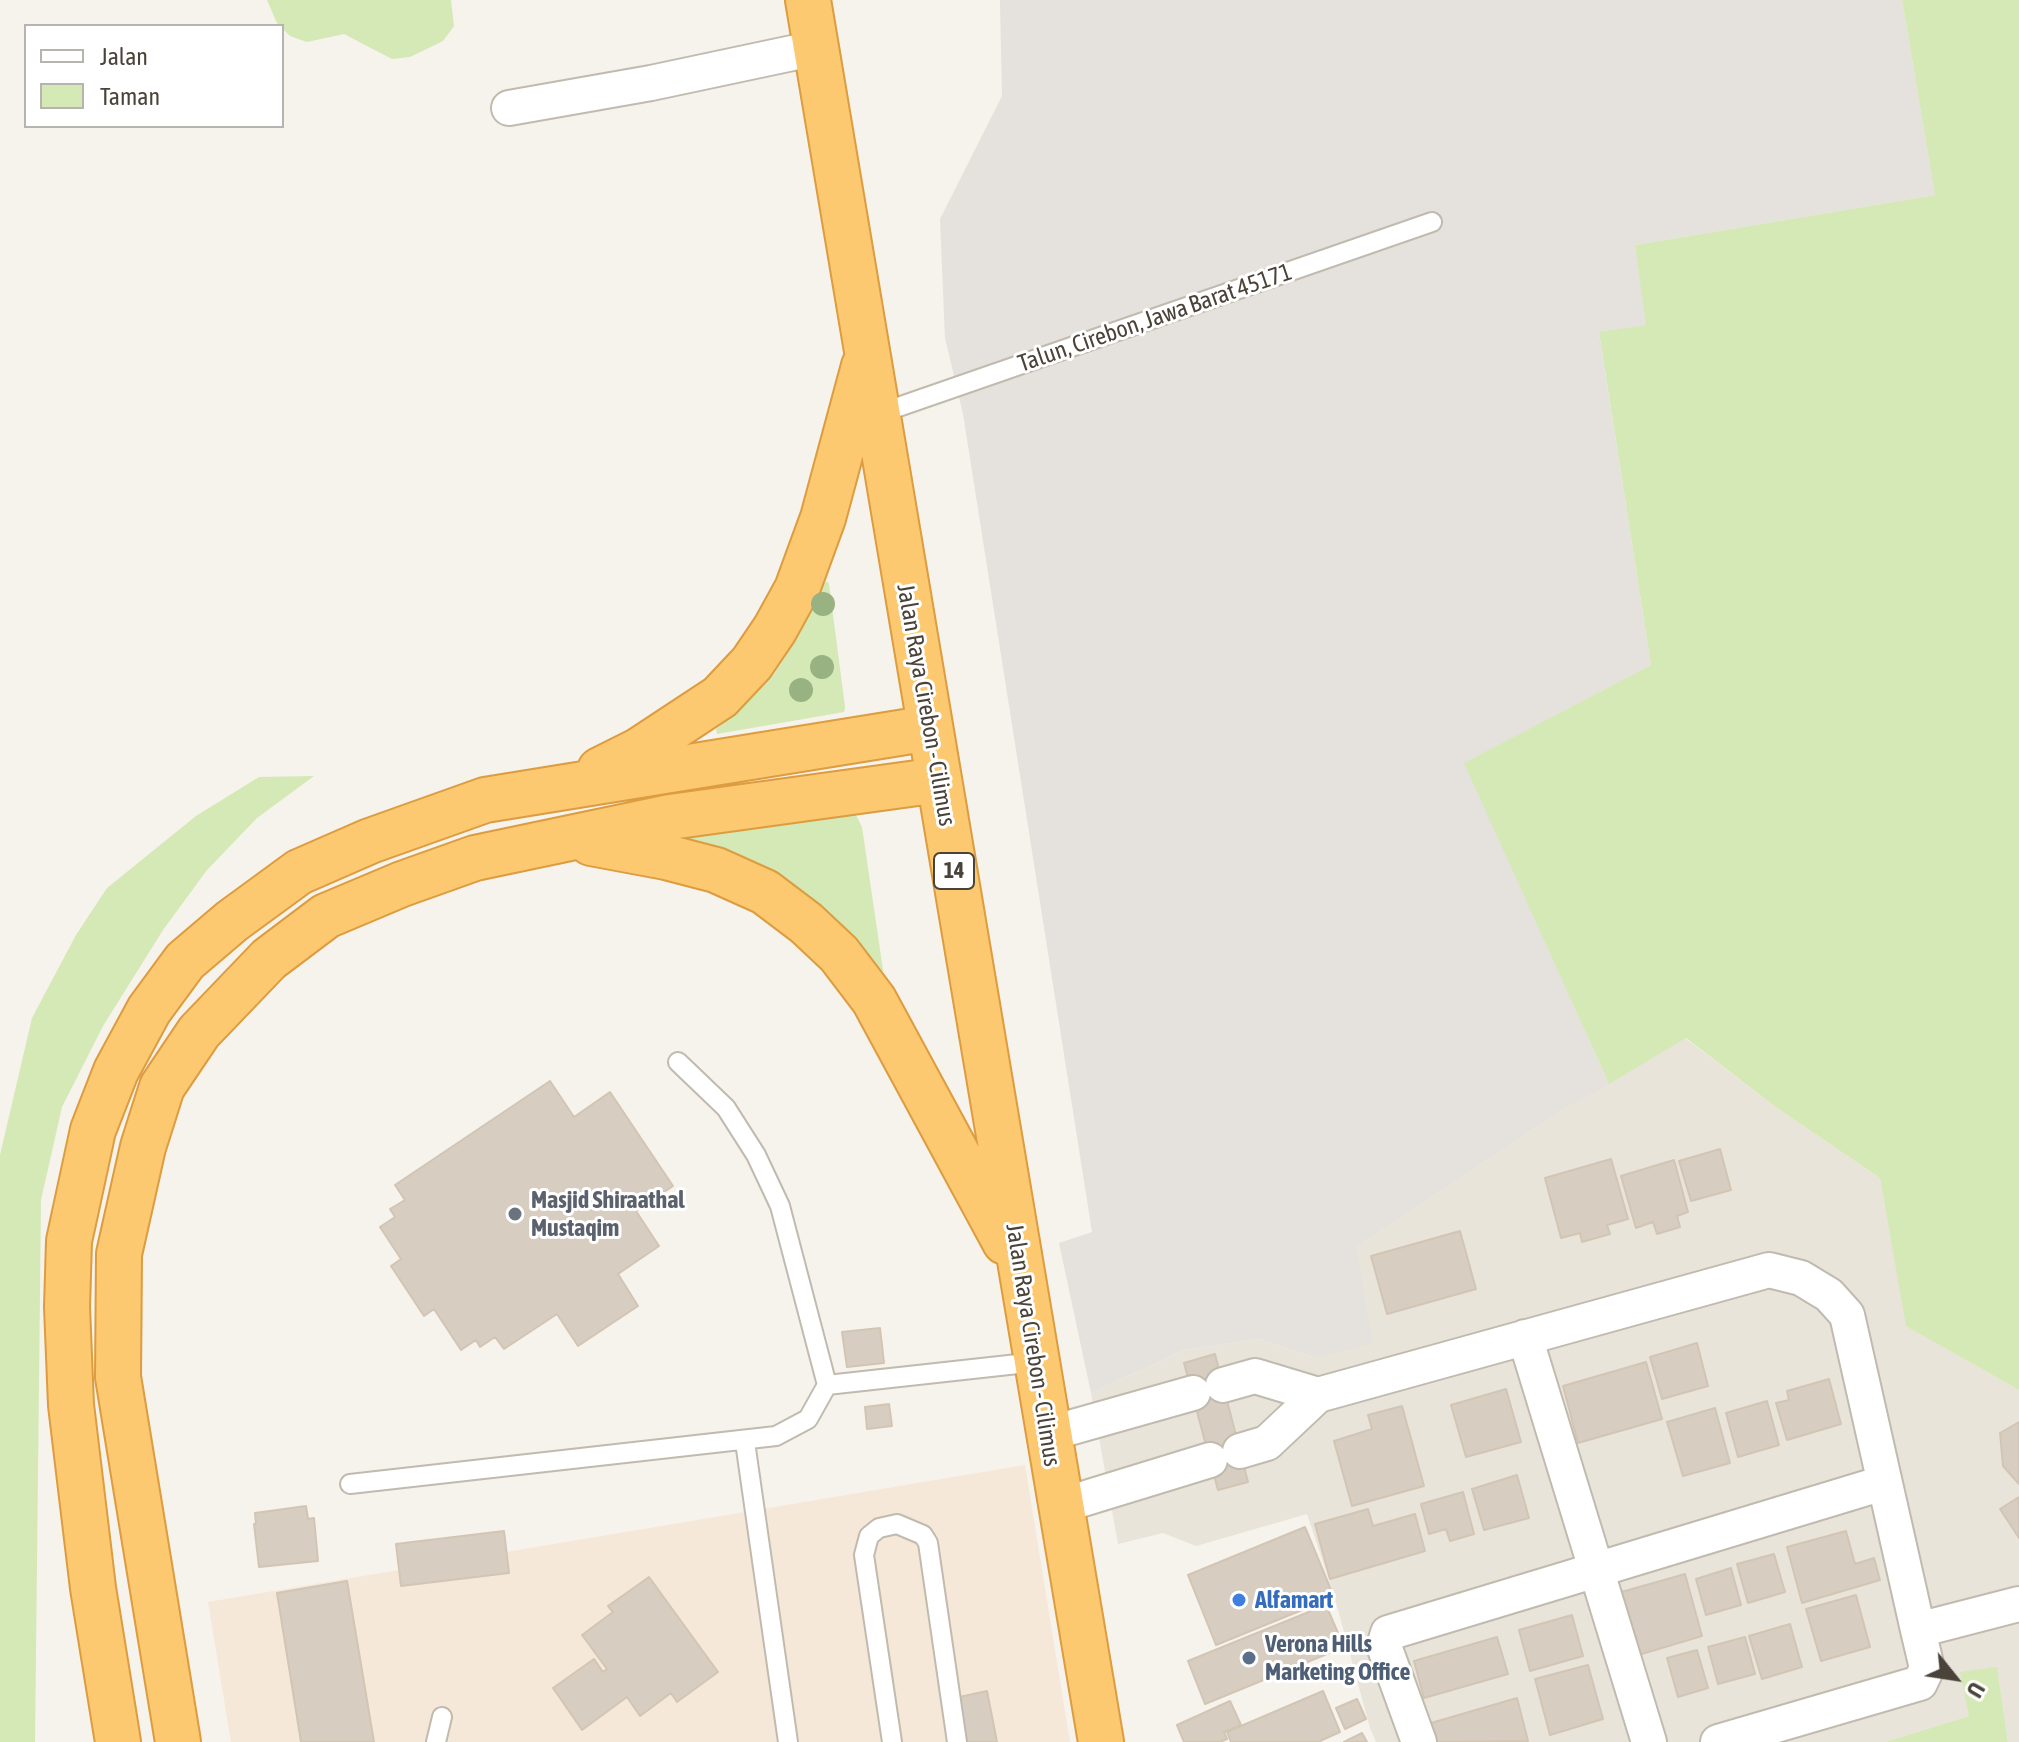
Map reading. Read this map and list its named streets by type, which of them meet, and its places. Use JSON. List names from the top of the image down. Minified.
{"streets":{"highway":["Jalan Raya Cirebon - Cilimus","14"],"lane":["Talun, Cirebon, Jawa Barat 45171"]},"crossings":[["Talun, Cirebon, Jawa Barat 45171","Jalan Raya Cirebon - Cilimus"]],"places":["Masjid Shiraathal Mustaqim","Alfamart","Verona Hills Marketing Office"],"legend":["Jalan","Taman"],"north":"bottom right"}
